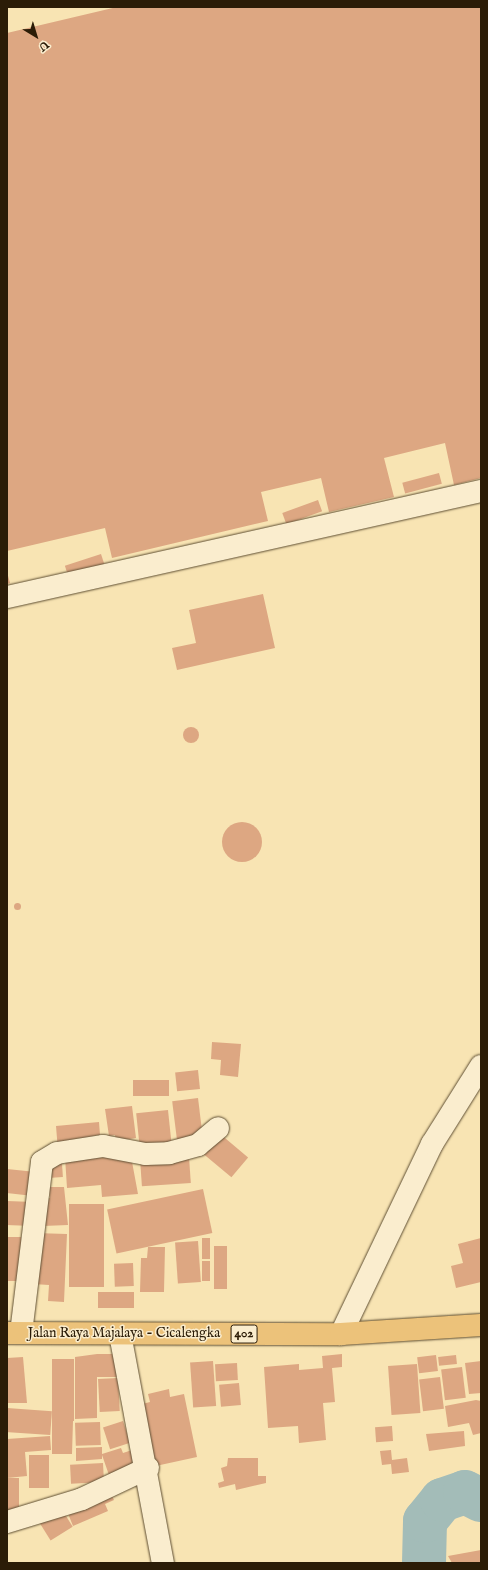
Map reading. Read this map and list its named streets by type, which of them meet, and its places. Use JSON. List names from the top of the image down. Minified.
{"streets":{"main road":["Jalan Raya Majalaya - Cicalengka","402"]},"north":"bottom right"}
